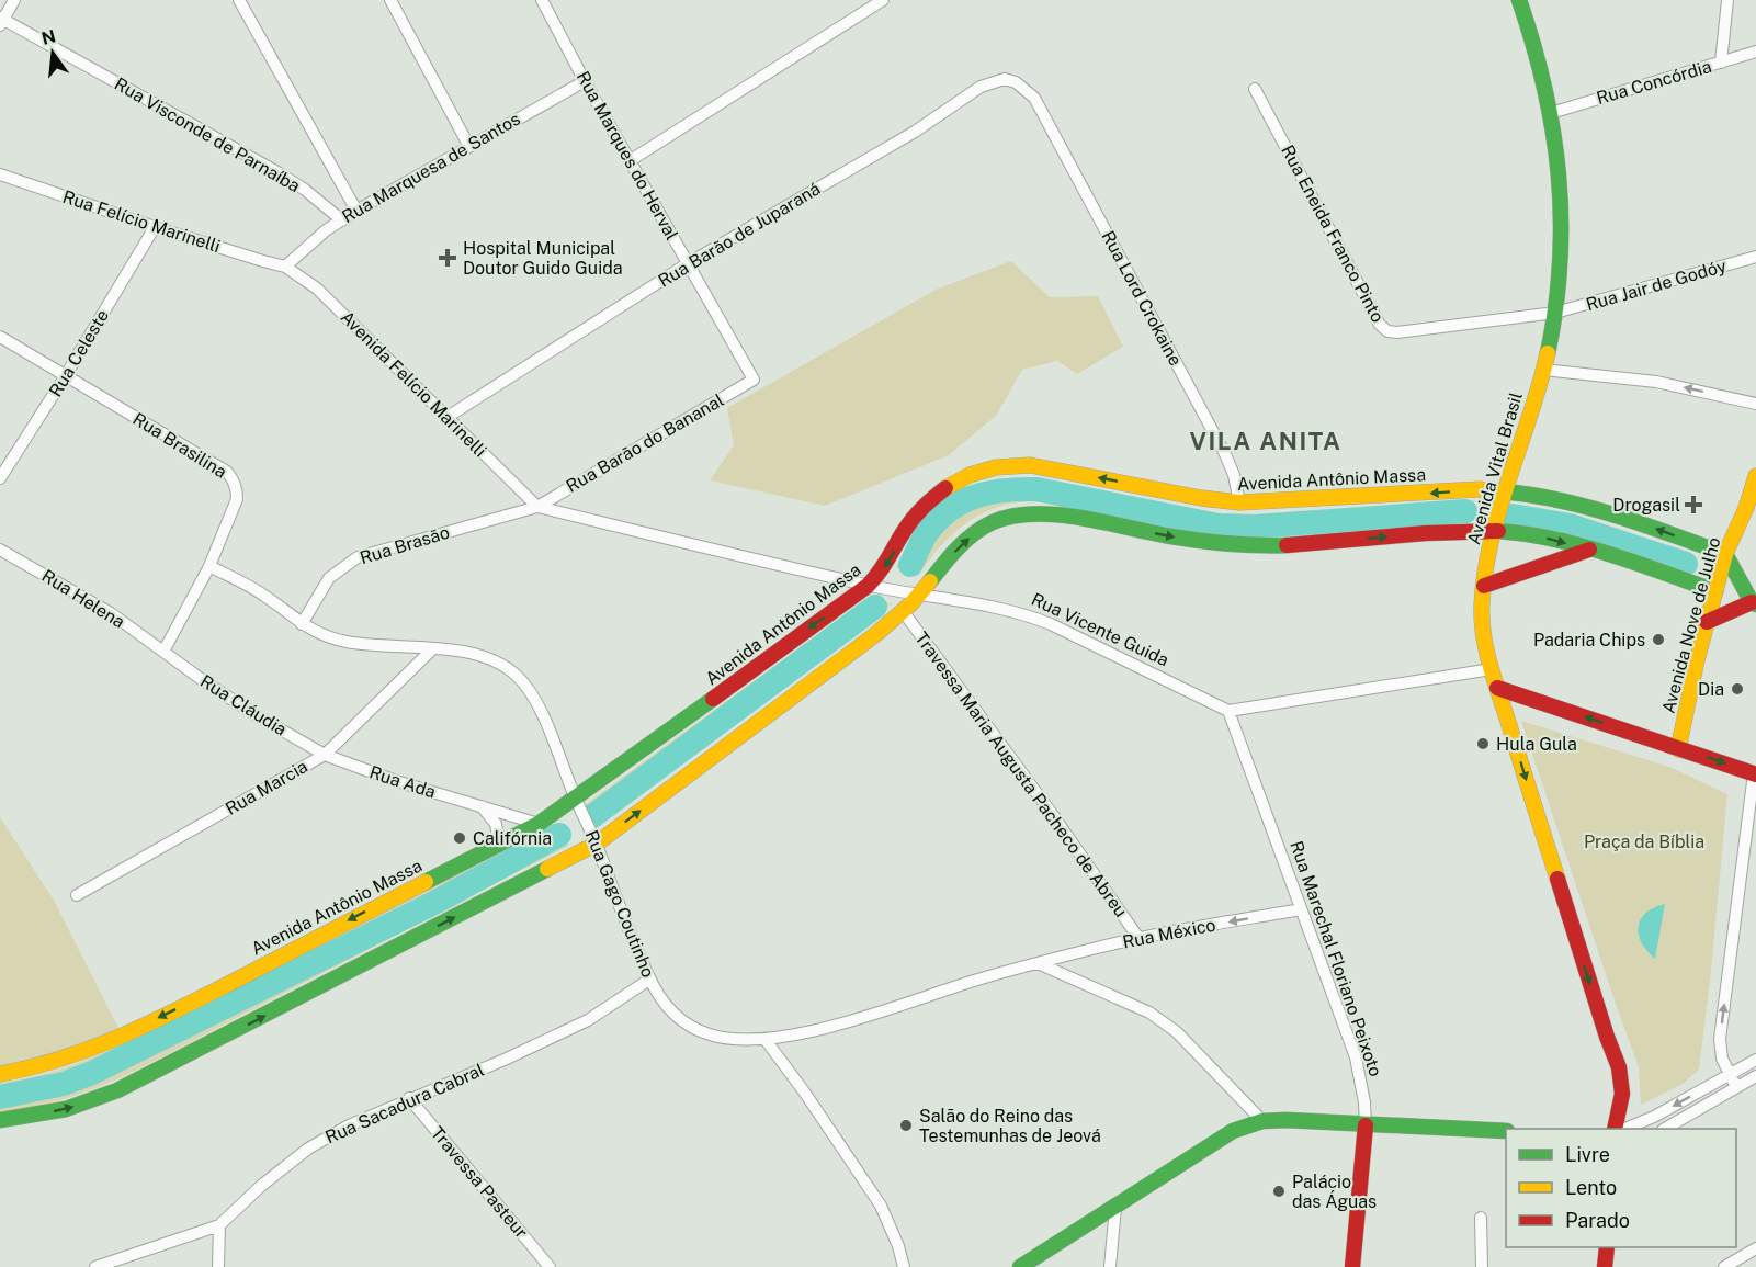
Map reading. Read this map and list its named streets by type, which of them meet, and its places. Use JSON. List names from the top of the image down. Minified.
{"streets":{"street":["Rua Concórdia","Rua Visconde de Parnaíba","Rua Marques do Herval","Rua Marquesa de Santos","Rua Felício Marinelli","Rua Eneida Franco Pinto","Rua Barão de Juparaná","Rua Jair de Godóy","Rua Lord Crokaine","Rua Celeste","Avenida Felício Marinelli","Rua Barão do Bananal","Rua Brasilina","Avenida Vital Brasil","Avenida Antônio Massa","Rua Brasão","Rua Helena","Avenida Nove de Julho","Rua Vicente Guida","Rua Cláudia","Travessa Maria Augusta Pacheco de Abreu","Rua Ada","Rua Marcia","Rua Gago Coutinho","Rua México","Rua Marechal Floriano Peixoto","Rua Sacadura Cabral","Travessa Pasteur"]},"crossings":[["Rua Concórdia","Avenida Vital Brasil"],["Rua Visconde de Parnaíba","Rua Marquesa de Santos"],["Rua Marques do Herval","Rua Marquesa de Santos"],["Rua Marques do Herval","Rua Barão de Juparaná"],["Rua Marques do Herval","Rua Barão do Bananal"],["Rua Marquesa de Santos","Rua Felício Marinelli"],["Rua Marquesa de Santos","Avenida Felício Marinelli"],["Rua Felício Marinelli","Rua Celeste"],["Rua Felício Marinelli","Avenida Felício Marinelli"],["Rua Eneida Franco Pinto","Rua Jair de Godóy"],["Rua Eneida Franco Pinto","Avenida Vital Brasil"],["Rua Barão de Juparaná","Rua Lord Crokaine"],["Rua Barão de Juparaná","Avenida Felício Marinelli"],["Rua Jair de Godóy","Avenida Vital Brasil"],["Rua Lord Crokaine","Avenida Antônio Massa"],["Rua Celeste","Rua Brasilina"],["Avenida Felício Marinelli","Rua Barão do Bananal"],["Avenida Felício Marinelli","Rua Brasão"],["Avenida Felício Marinelli","Rua Vicente Guida"],["Rua Barão do Bananal","Rua Brasão"],["Rua Barão do Bananal","Rua Vicente Guida"],["Rua Brasilina","Rua Helena"],["Rua Brasilina","Rua Cláudia"],["Rua Brasilina","Rua Gago Coutinho"],["Avenida Vital Brasil","Avenida Antônio Massa"],["Avenida Antônio Massa","Avenida Nove de Julho"],["Avenida Antônio Massa","Rua Vicente Guida"],["Avenida Antônio Massa","Rua Ada"],["Avenida Antônio Massa","Rua Gago Coutinho"],["Rua Brasão","Rua Vicente Guida"],["Rua Brasão","Rua Gago Coutinho"],["Rua Helena","Rua Cláudia"],["Rua Vicente Guida","Rua Marechal Floriano Peixoto"],["Rua Cláudia","Rua Ada"],["Rua Cláudia","Rua Marcia"],["Travessa Maria Augusta Pacheco de Abreu","Rua México"],["Rua Ada","Rua Marcia"],["Rua Marcia","Rua Gago Coutinho"],["Rua Gago Coutinho","Rua México"],["Rua Gago Coutinho","Rua Sacadura Cabral"],["Rua México","Rua Marechal Floriano Peixoto"],["Rua Sacadura Cabral","Travessa Pasteur"]],"one_way":["Avenida Vital Brasil","Rua México"],"districts":["VILA ANITA"],"parks":["Praça da Bíblia"],"places":{"health":["Hospital Municipal Doutor Guido Guida","Drogasil"],"other":["Padaria Chips","Dia","Hula Gula","Califórnia","Salão do Reino das Testemunhas de Jeová","Palácio das Águas"]},"legend":["Livre","Lento","Parado"],"north":"top"}
